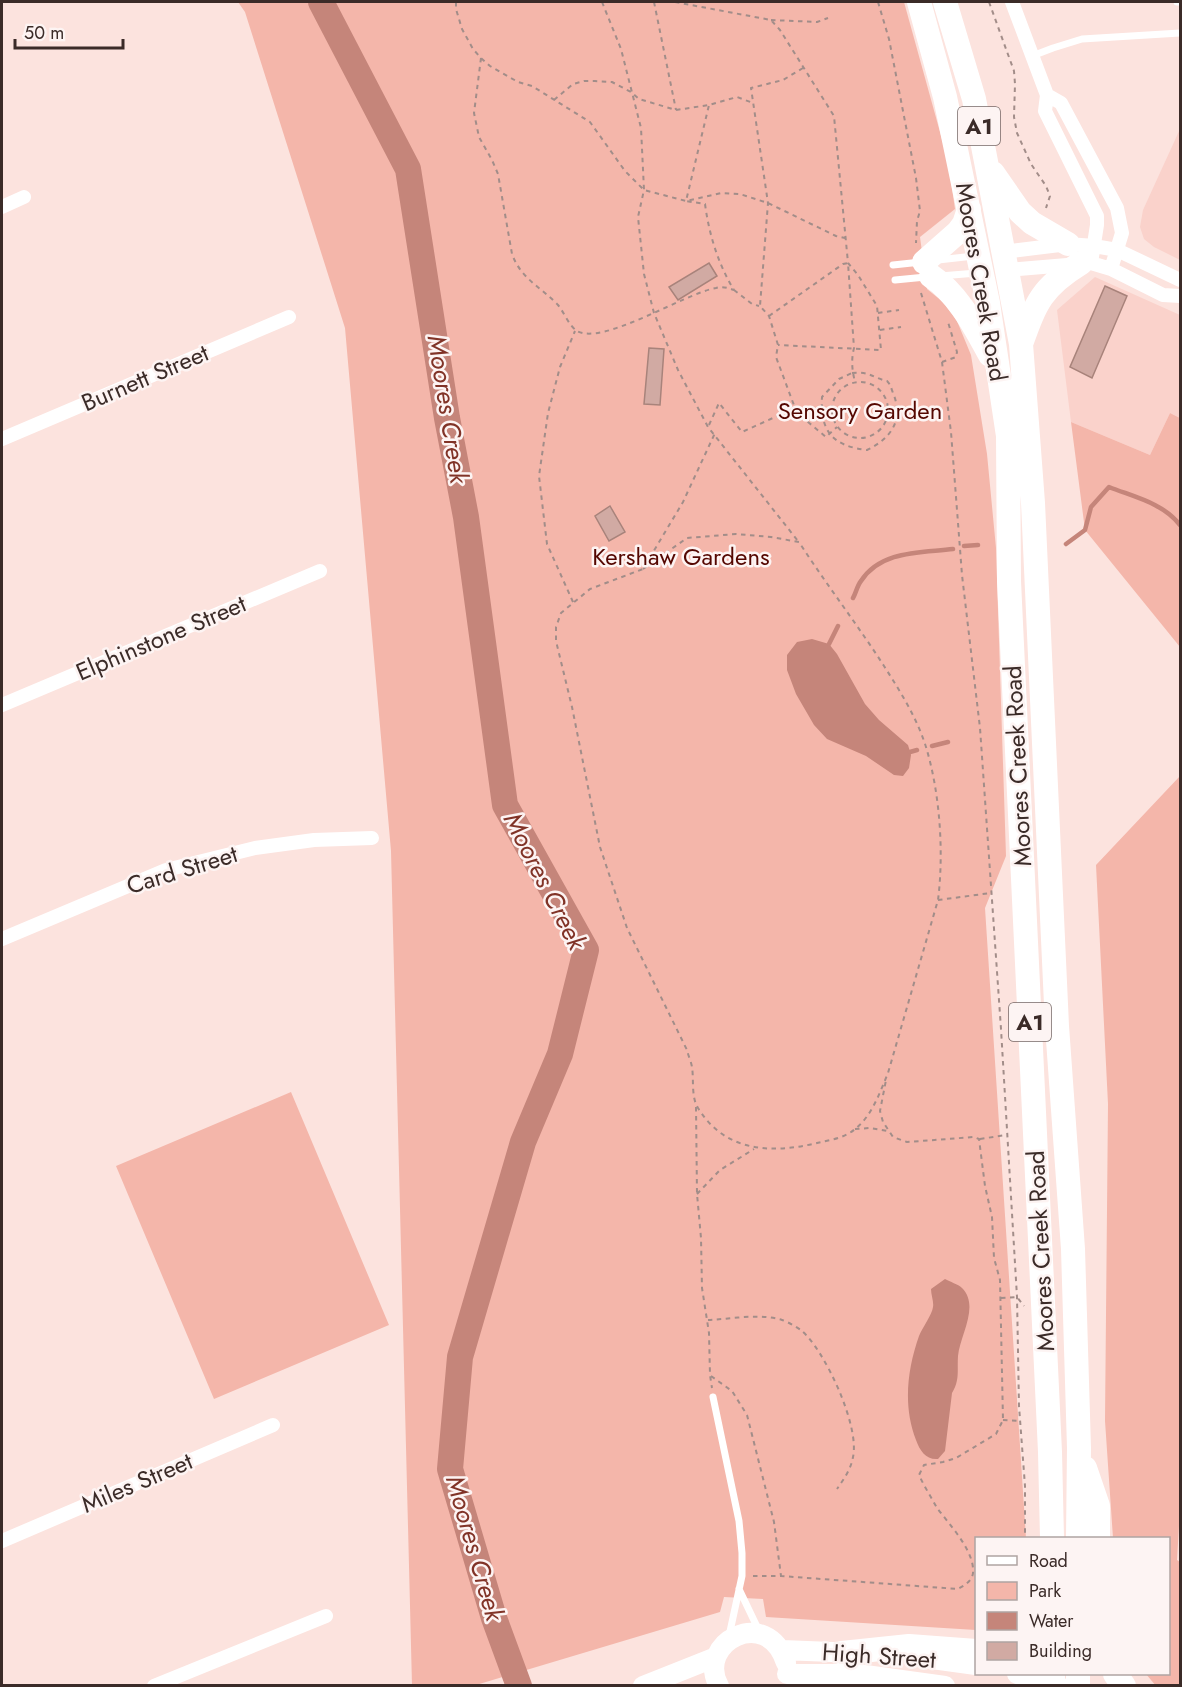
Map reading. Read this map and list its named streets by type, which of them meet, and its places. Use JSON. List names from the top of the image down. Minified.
{"streets":{"highway":["A1","Moores Creek Road"],"main road":["High Street"],"street":["Burnett Street","Elphinstone Street","Card Street","Miles Street"]},"water":["Moores Creek"],"parks":["Sensory Garden","Kershaw Gardens"],"legend":["Road","Park","Water","Building"],"scale_bar":"50 m"}
